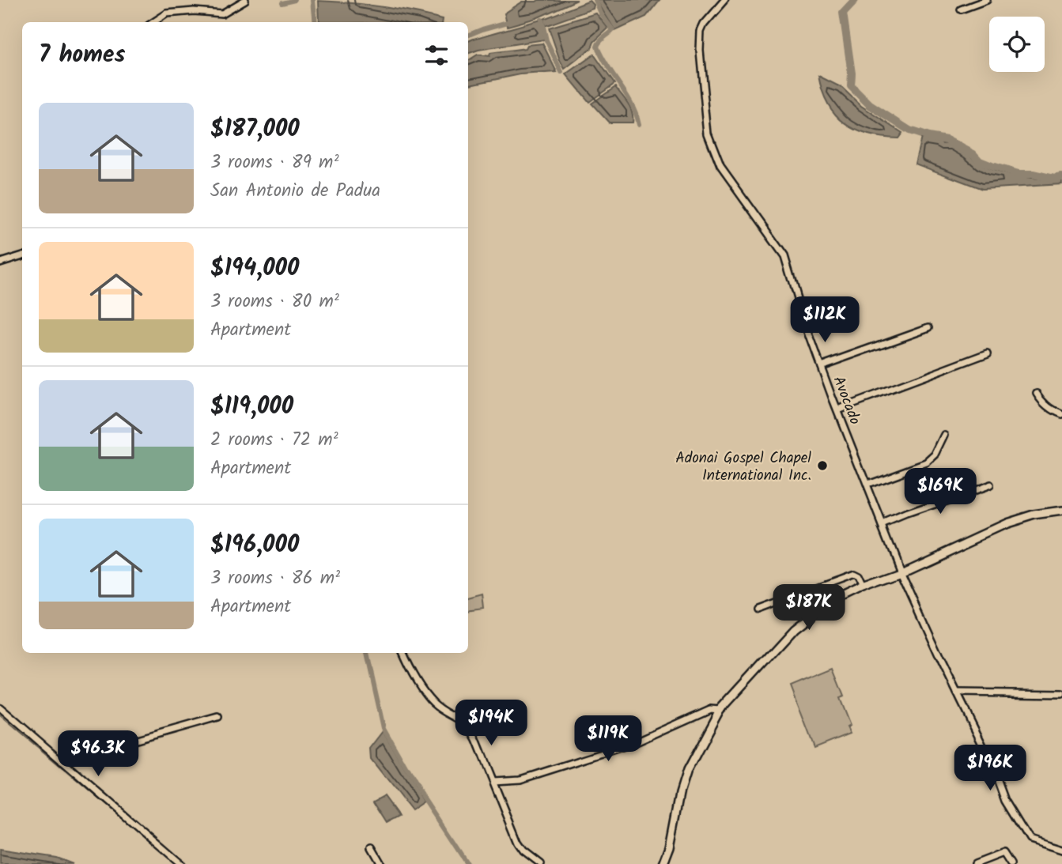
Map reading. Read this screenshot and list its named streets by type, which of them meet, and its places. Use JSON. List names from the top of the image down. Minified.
{"streets":{"street":["Avocado"]},"places":["Adonai Gospel Chapel International Inc."],"page":{"heading":"7 homes","list":[{"name":"$187,000","note":"3 rooms · 89 m² · San Antonio de Padua"},{"name":"$194,000","note":"3 rooms · 80 m² · Apartment"},{"name":"$119,000","note":"2 rooms · 72 m² · Apartment"},{"name":"$196,000","note":"3 rooms · 86 m² · Apartment"}],"price":["$112K","$169K","$187K","$194K","$119K","$96.3K","$196K"]}}
